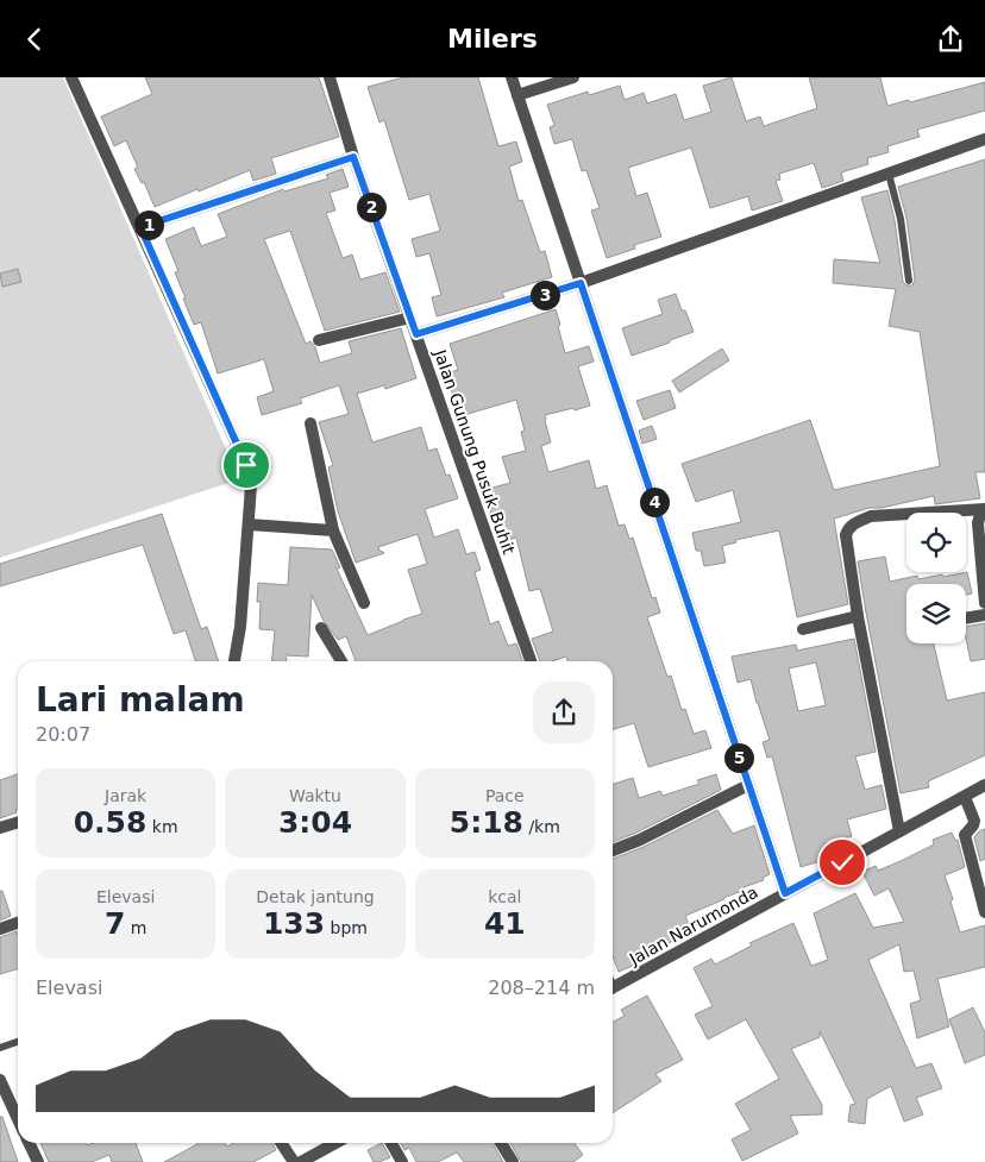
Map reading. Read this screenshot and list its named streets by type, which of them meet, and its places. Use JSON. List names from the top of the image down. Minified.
{"streets":{"street":["Jalan Gunung Pusuk Buhit","Jalan Narumonda"]},"page":{"header":"Milers","pins":["2","1","3","4","5"],"heading":["Lari malam","20:07"],"stats":[["Jarak","0.58 km"],["Waktu","3:04"],["Pace","5:18 /km"],["Elevasi","7 m"],["Detak jantung","133 bpm"],["kcal","41"]],"chart":["Elevasi","208–214 m"]}}
